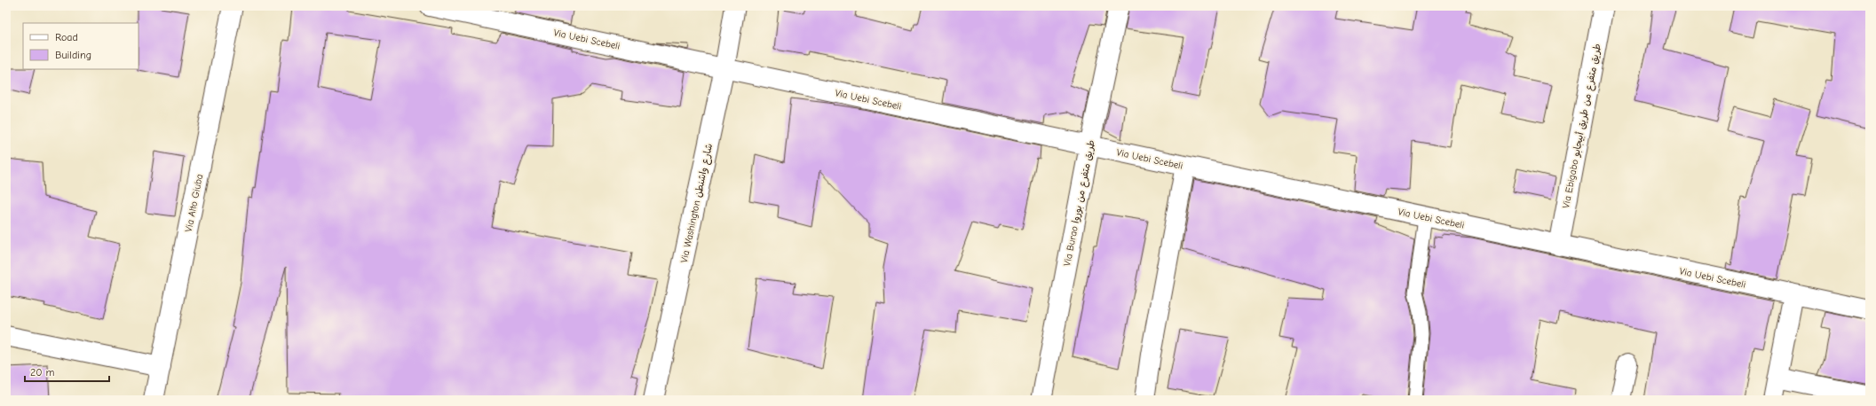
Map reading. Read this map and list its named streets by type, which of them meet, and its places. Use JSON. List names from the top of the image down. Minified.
{"streets":{"street":["Via Uebi Scebeli","Via Ebigabo طريق متفرع من طريق أبيجابو","Via Alto Giuba","Via Washington شارع واشنطن","Via Burao طريق متفرع من بوروا"]},"crossings":[["Via Uebi Scebeli","Via Ebigabo طريق متفرع من طريق أبيجابو"],["Via Uebi Scebeli","Via Washington شارع واشنطن"],["Via Uebi Scebeli","Via Burao طريق متفرع من بوروا"]],"legend":["Road","Building"],"scale_bar":"20 m"}
